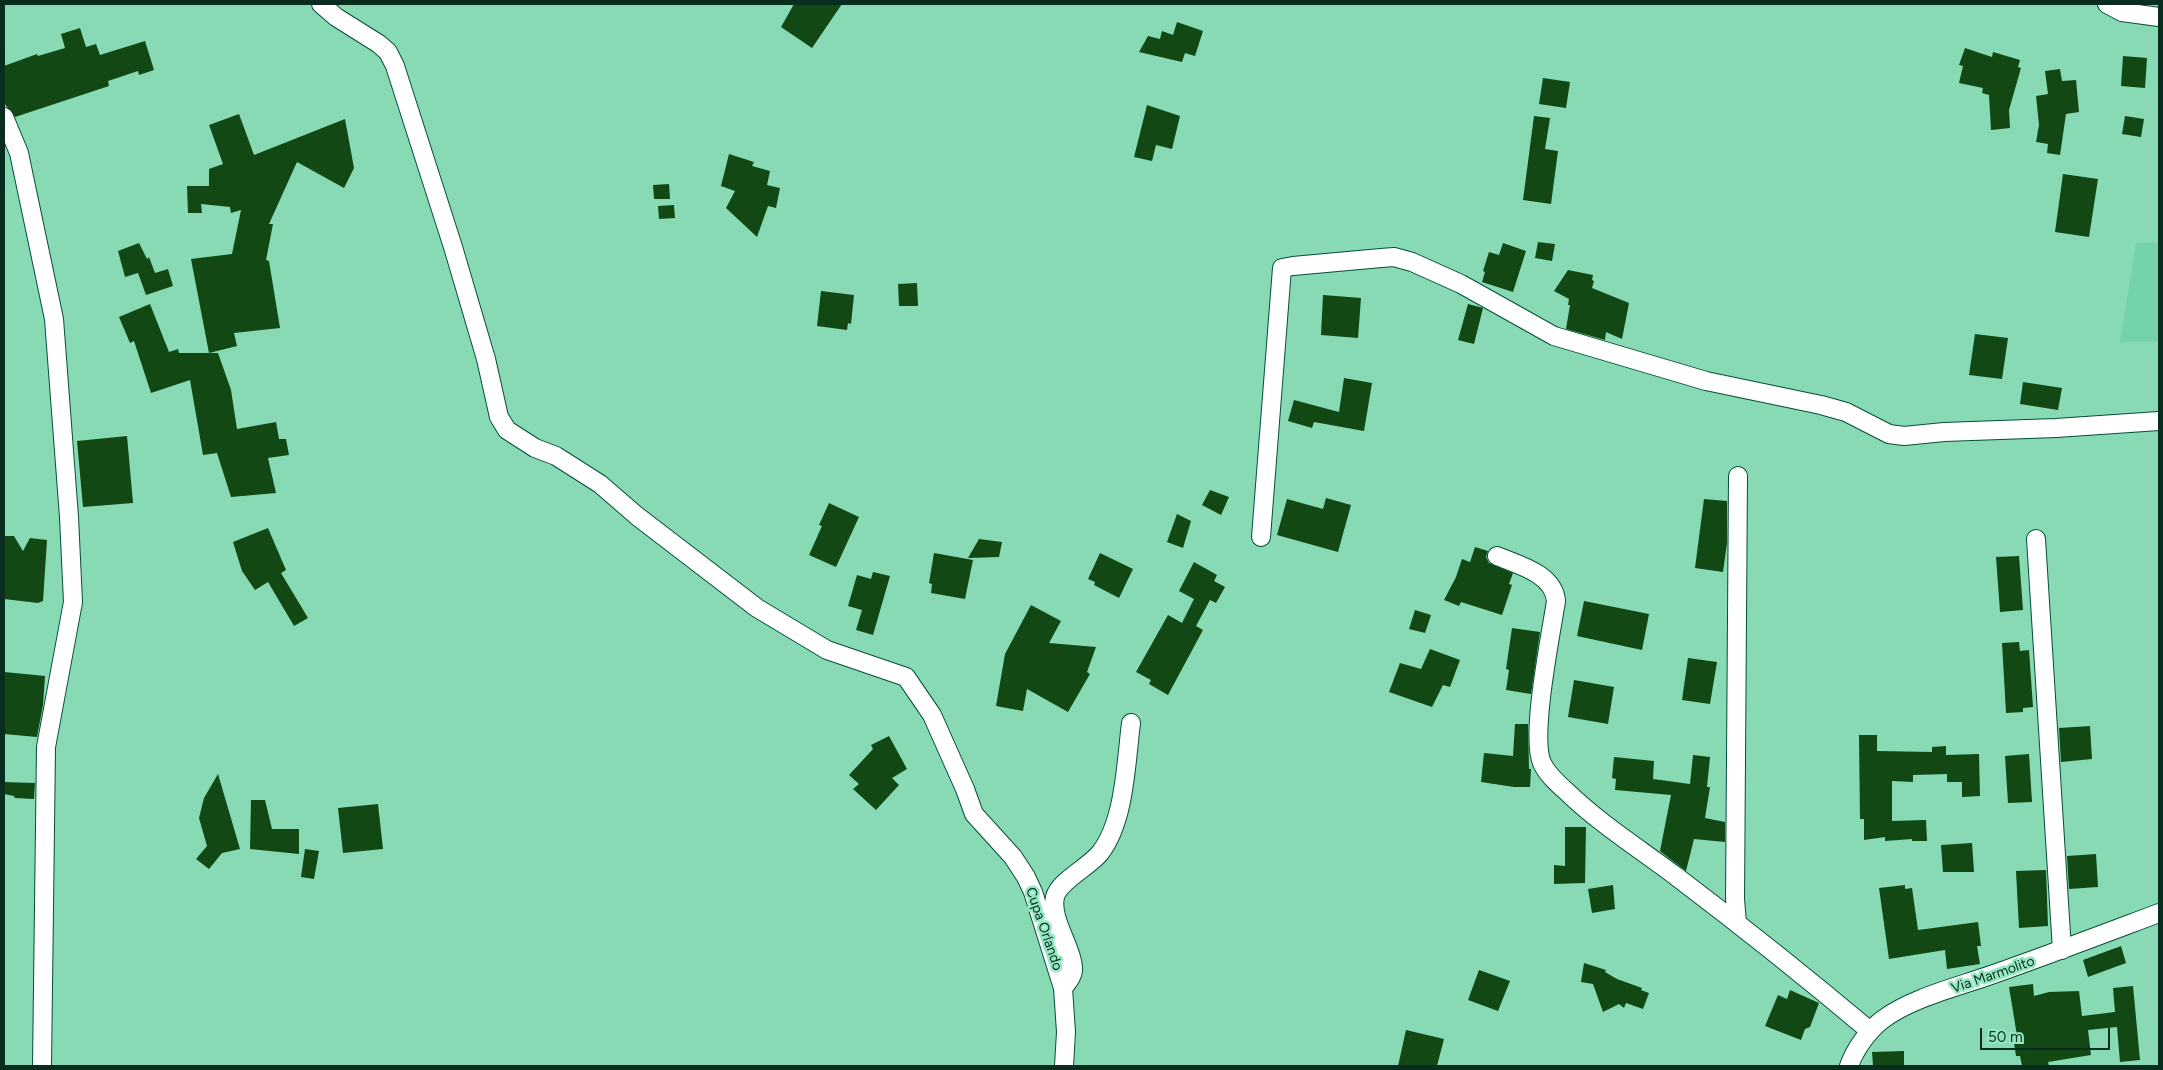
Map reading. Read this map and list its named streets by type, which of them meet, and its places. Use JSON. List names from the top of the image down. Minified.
{"streets":{"street":["Cupa Orlando","Via Marmolito"]},"scale_bar":"50 m"}
